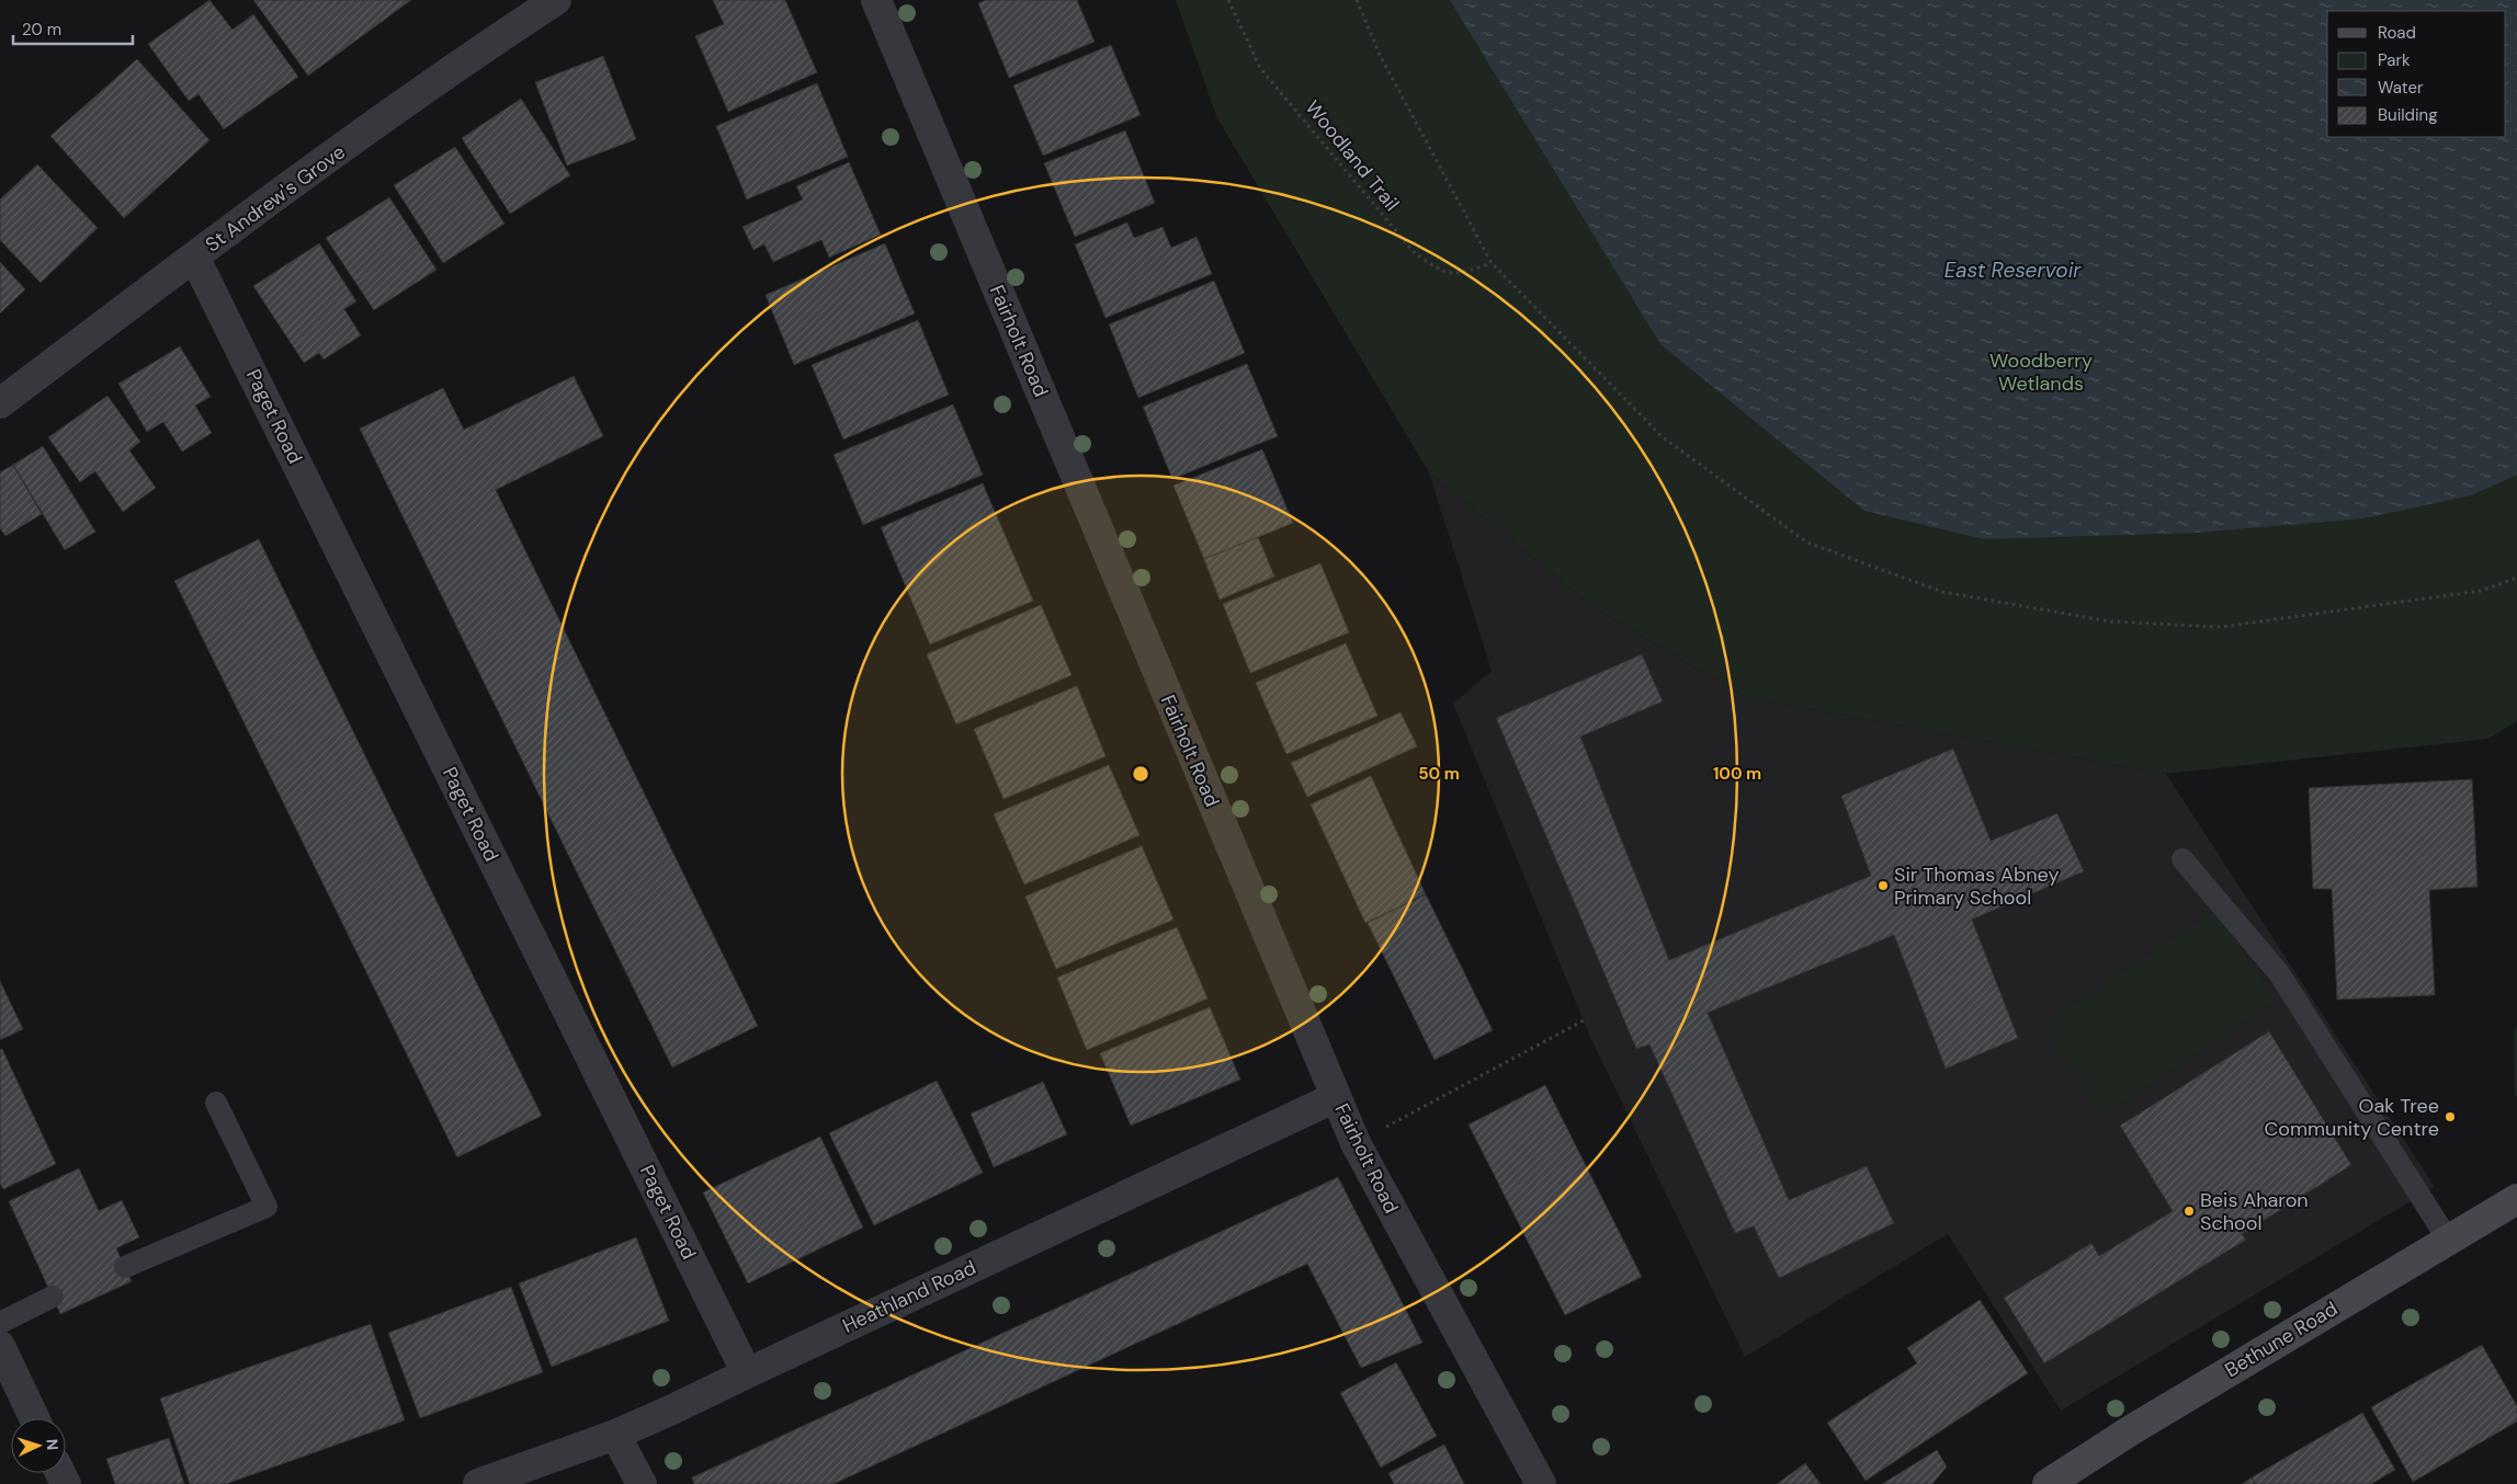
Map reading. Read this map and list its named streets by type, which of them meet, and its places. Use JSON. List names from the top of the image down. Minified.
{"streets":{"street":["St Andrew's Grove","Fairholt Road","Paget Road","Heathland Road","Bethune Road"],"path":["Woodland Trail"]},"crossings":[["St Andrew's Grove","Paget Road"],["Fairholt Road","Heathland Road"],["Paget Road","Heathland Road"]],"water":["East Reservoir"],"parks":["Woodberry Wetlands"],"places":["Sir Thomas Abney Primary School","Oak Tree Community Centre","Beis Aharon School"],"legend":["Road","Park","Water","Building"],"scale_bar":"20 m","north":"right","rings":["50 m","100 m"]}
